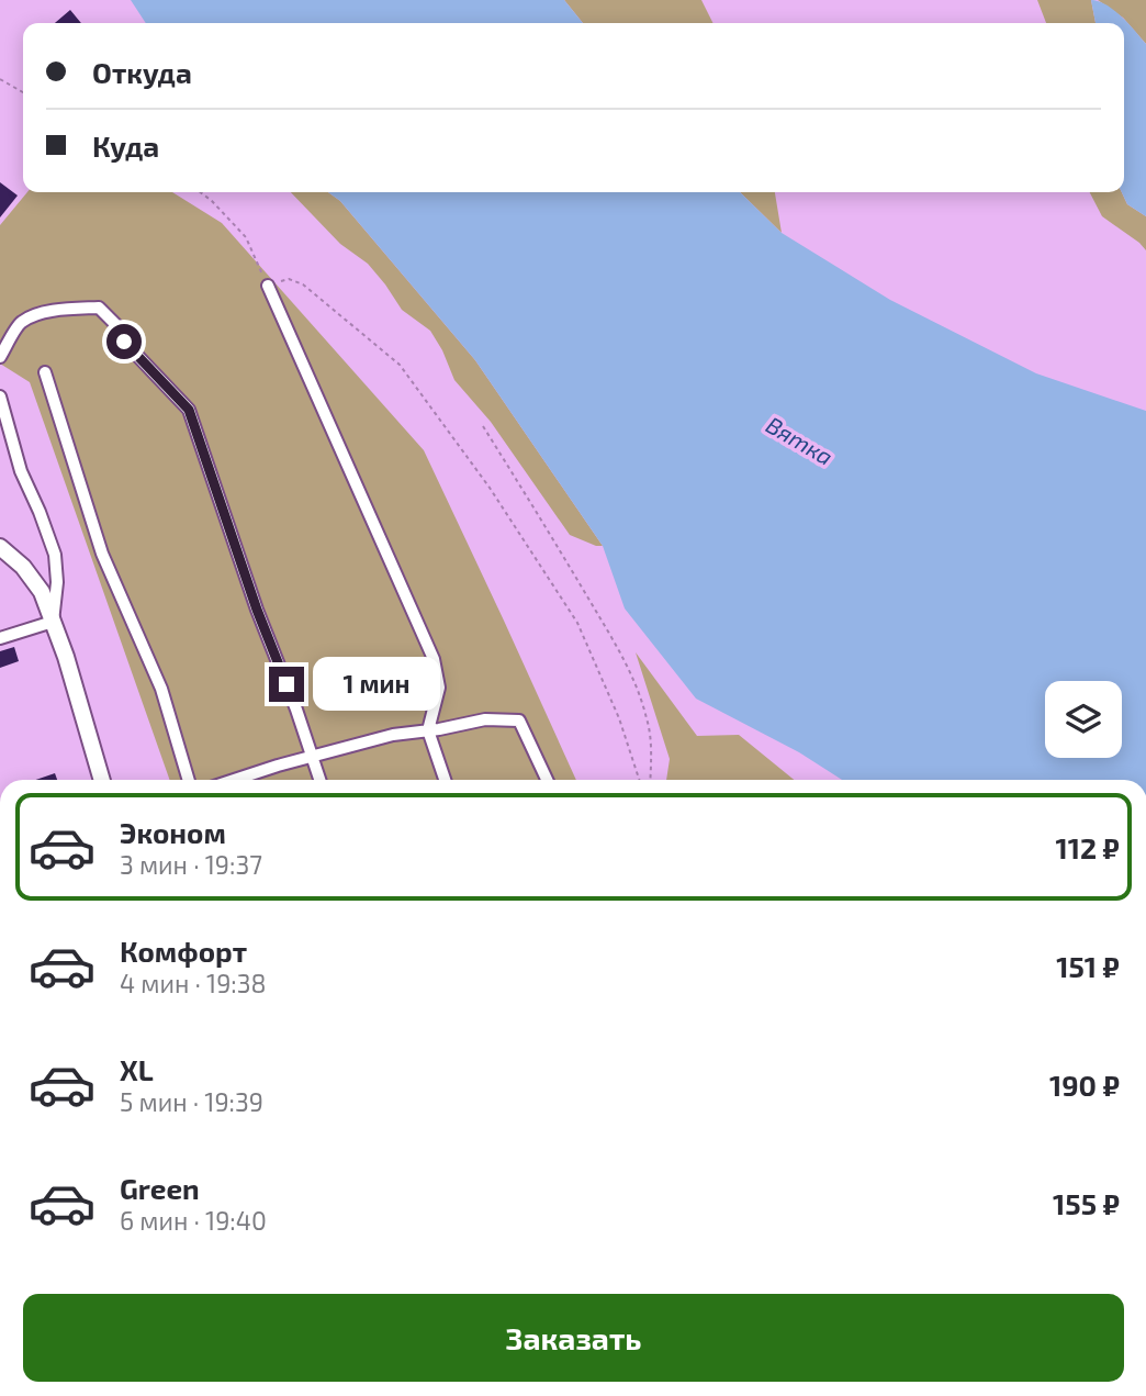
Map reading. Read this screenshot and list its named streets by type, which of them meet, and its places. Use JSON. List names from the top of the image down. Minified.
{"water":["Вятка"],"page":{"banner":["Откуда","Куда"],"bubble":"1 мин","list":[{"name":"Эконом","note":"3 мин · 19:37","value":"112 ₽"},{"name":"Комфорт","note":"4 мин · 19:38","value":"151 ₽"},{"name":"XL","note":"5 мин · 19:39","value":"190 ₽"},{"name":"Green","note":"6 мин · 19:40","value":"155 ₽"}],"buttons":"Заказать"}}
